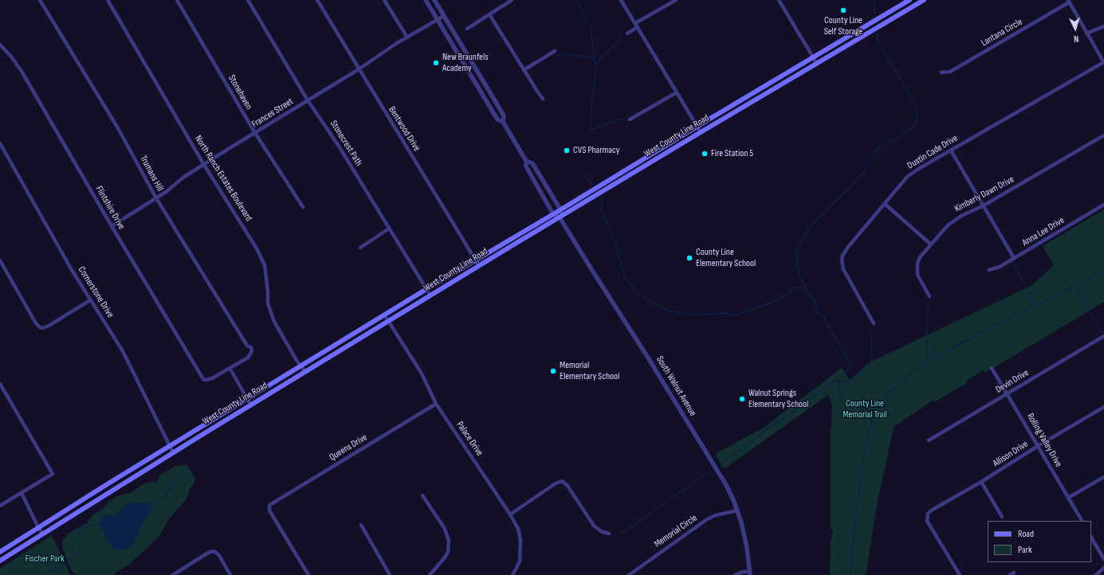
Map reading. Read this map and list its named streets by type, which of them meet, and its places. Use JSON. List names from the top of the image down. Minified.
{"streets":{"main road":["West County Line Road"],"street":["Lantana Circle","Stonehaven","Frances Street","Bentwood Drive","Stonecrest Path","Dustin Cade Drive","Trumans Hill","North Ranch Estates Boulevard","Kimberly Dawn Drive","Flintshire Drive","Anna Lee Drive","Cornerstone Drive","Devin Drive","South Walnut Avenue","Palace Drive","Rolling Valley Drive","Queens Drive","Allison Drive","Memorial Circle"]},"crossings":[["Stonehaven","Frances Street"],["Frances Street","Bentwood Drive"],["Frances Street","Stonecrest Path"],["Frances Street","Trumans Hill"],["Frances Street","North Ranch Estates Boulevard"],["Frances Street","Flintshire Drive"],["Bentwood Drive","West County Line Road"],["West County Line Road","Stonecrest Path"],["West County Line Road","North Ranch Estates Boulevard"],["West County Line Road","Cornerstone Drive"],["West County Line Road","South Walnut Avenue"],["West County Line Road","Palace Drive"],["Trumans Hill","Flintshire Drive"],["Devin Drive","Rolling Valley Drive"],["South Walnut Avenue","Memorial Circle"],["Palace Drive","Queens Drive"],["Rolling Valley Drive","Allison Drive"]],"parks":["County Line Memorial Trail","Fischer Park"],"places":["County Line Self Storage","New Braunfels Academy","CVS Pharmacy","Fire Station 5","County Line Elementary School","Memorial Elementary School","Walnut Springs Elementary School"],"legend":["Road","Park"],"north":"bottom"}
